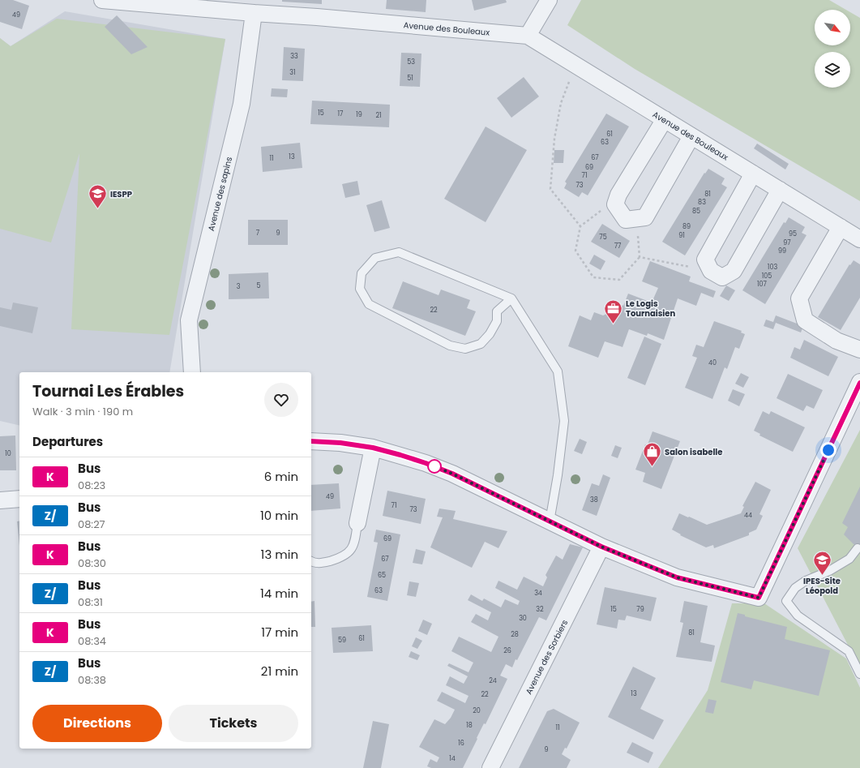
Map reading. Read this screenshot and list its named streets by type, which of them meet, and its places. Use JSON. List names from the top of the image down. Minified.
{"streets":{"street":["Avenue des Bouleaux","Avenue des sapins","Avenue des Sorbiers"]},"crossings":[["Avenue des Bouleaux","Avenue des sapins"]],"places":{"school or university":["IESPP","IPES-Site Léopold"],"office":["Le Logis Tournaisien"],"shop":["Salon isabelle"]},"lines":["bus line K"],"house_numbers":["49","33","53","31","51","15","17","19","21","61","63","13","67","11","69","71","73","81","83","85","89","7","9","95","91","75","97","77","99","103","105","107","5","3","22","40","10","49","38","71","73","44","69","67","65","63","34","32","15","79","30","81","28","61","59","26","24","13","22","20","18","11","16","9","14"],"north":"bottom right","page":{"heading":[["Tournai Les Érables","Walk · 3 min · 190 m"],"Departures"],"list":[{"mark":"K","name":"Bus","note":"08:23","value":"6 min"},{"mark":"Z/","name":"Bus","note":"08:27","value":"10 min"},{"mark":"K","name":"Bus","note":"08:30","value":"13 min"},{"mark":"Z/","name":"Bus","note":"08:31","value":"14 min"},{"mark":"K","name":"Bus","note":"08:34","value":"17 min"},{"mark":"Z/","name":"Bus","note":"08:38","value":"21 min"}],"buttons":["Directions","Tickets"]}}
